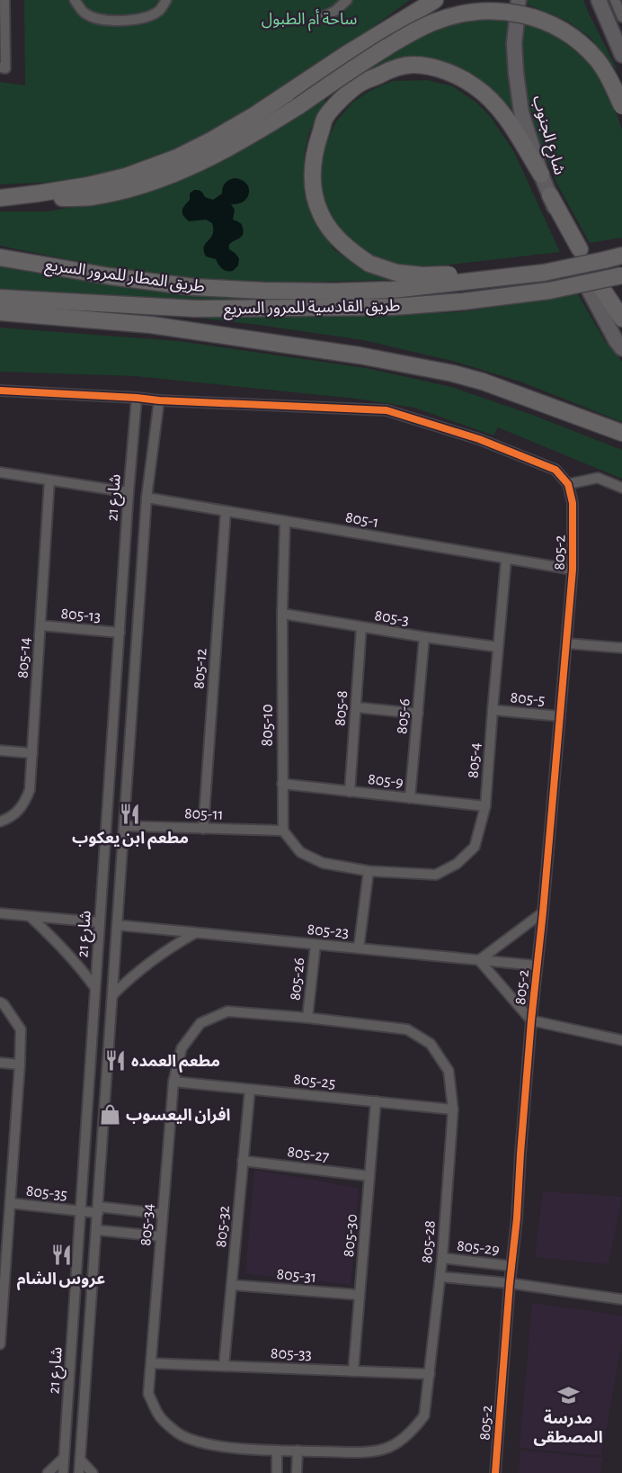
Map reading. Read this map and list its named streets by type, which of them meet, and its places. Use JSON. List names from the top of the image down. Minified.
{"streets":{"highway":["طريق المطار للمرور السريع","طريق القادسية للمرور السريع"],"main road":["شارع الجنوب"],"street":["شارع 21","805-1","805-2","805-13","805-3","805-14","805-12","805-5","805-8","805-6","805-10","805-4","805-9","805-11","805-23","805-26","805-25","805-27","805-35","805-34","805-32","805-30","805-28","805-29","805-31","805-33"]},"crossings":[["شارع 21","805-1"],["شارع 21","805-13"],["شارع 21","805-11"],["شارع 21","805-23"],["شارع 21","805-35"],["805-1","805-2"],["805-1","805-12"],["805-1","805-10"],["805-1","805-4"],["805-2","805-5"],["805-2","805-23"],["805-2","805-29"],["805-13","805-14"],["805-3","805-8"],["805-3","805-6"],["805-3","805-10"],["805-3","805-4"],["805-12","805-11"],["805-5","805-4"],["805-8","805-9"],["805-6","805-9"],["805-10","805-9"],["805-10","805-11"],["805-4","805-9"],["805-23","805-26"],["805-26","805-34"],["805-26","805-28"],["805-25","805-34"],["805-25","805-32"],["805-25","805-30"],["805-25","805-28"],["805-27","805-32"],["805-27","805-30"],["805-34","805-28"],["805-34","805-33"],["805-32","805-31"],["805-32","805-33"],["805-30","805-31"],["805-30","805-33"],["805-28","805-29"],["805-28","805-33"]],"parks":["ساحة أم الطبول"],"places":{"restaurant":["مطعم ابن يعكوب","مطعم العمده","عروس الشام"],"shop":["افران اليعسوب"],"school or university":["مدرسة المصطقى"]}}
